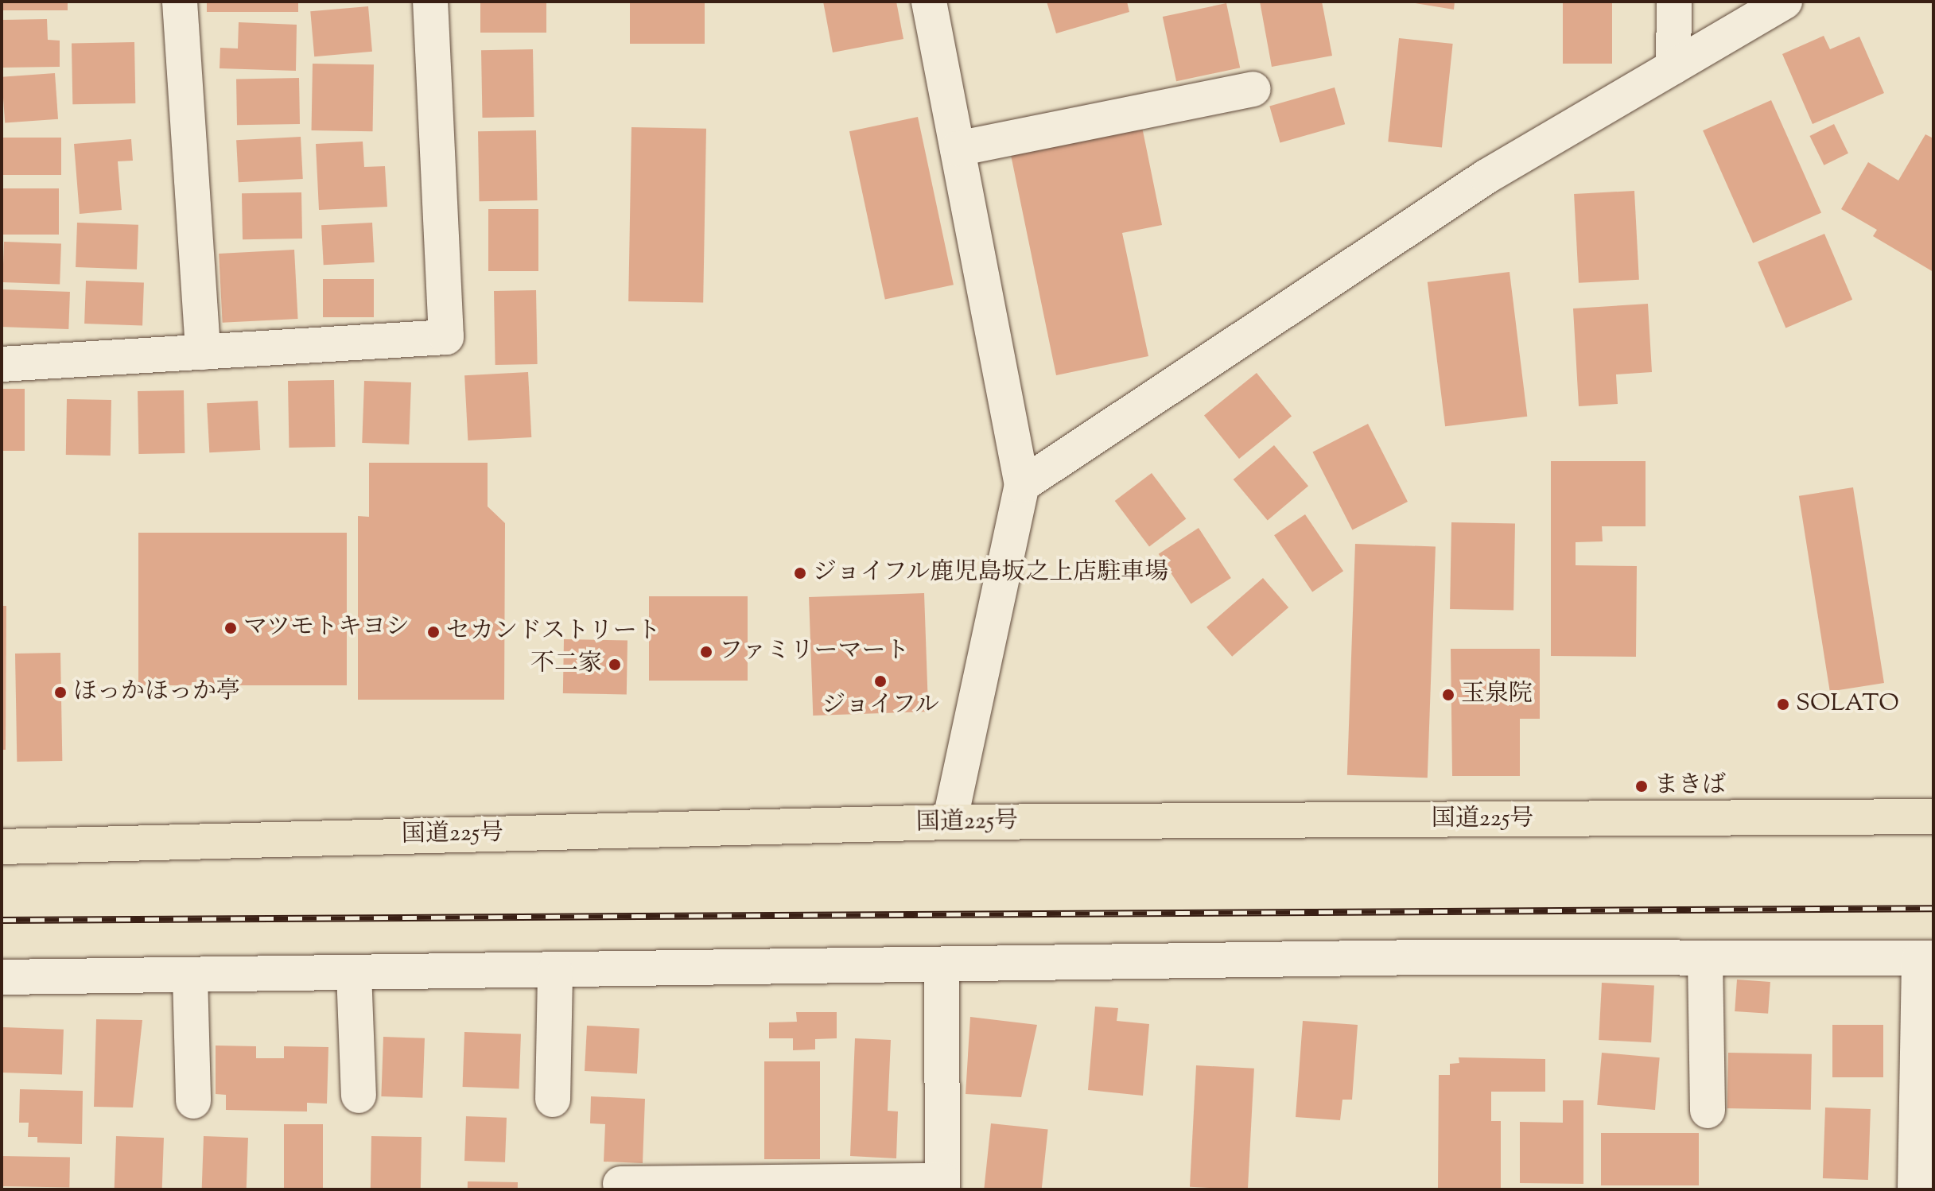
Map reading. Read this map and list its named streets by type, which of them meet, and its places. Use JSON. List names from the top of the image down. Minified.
{"streets":{"highway":["国道225号"]},"places":["ジョイフル鹿児島坂之上店駐車場","マツモトキヨシ","セカンドストリート","ファミリーマート","不二家","ジョイフル","ほっかほっか亭","玉泉院","SOLATO","まきば"]}
